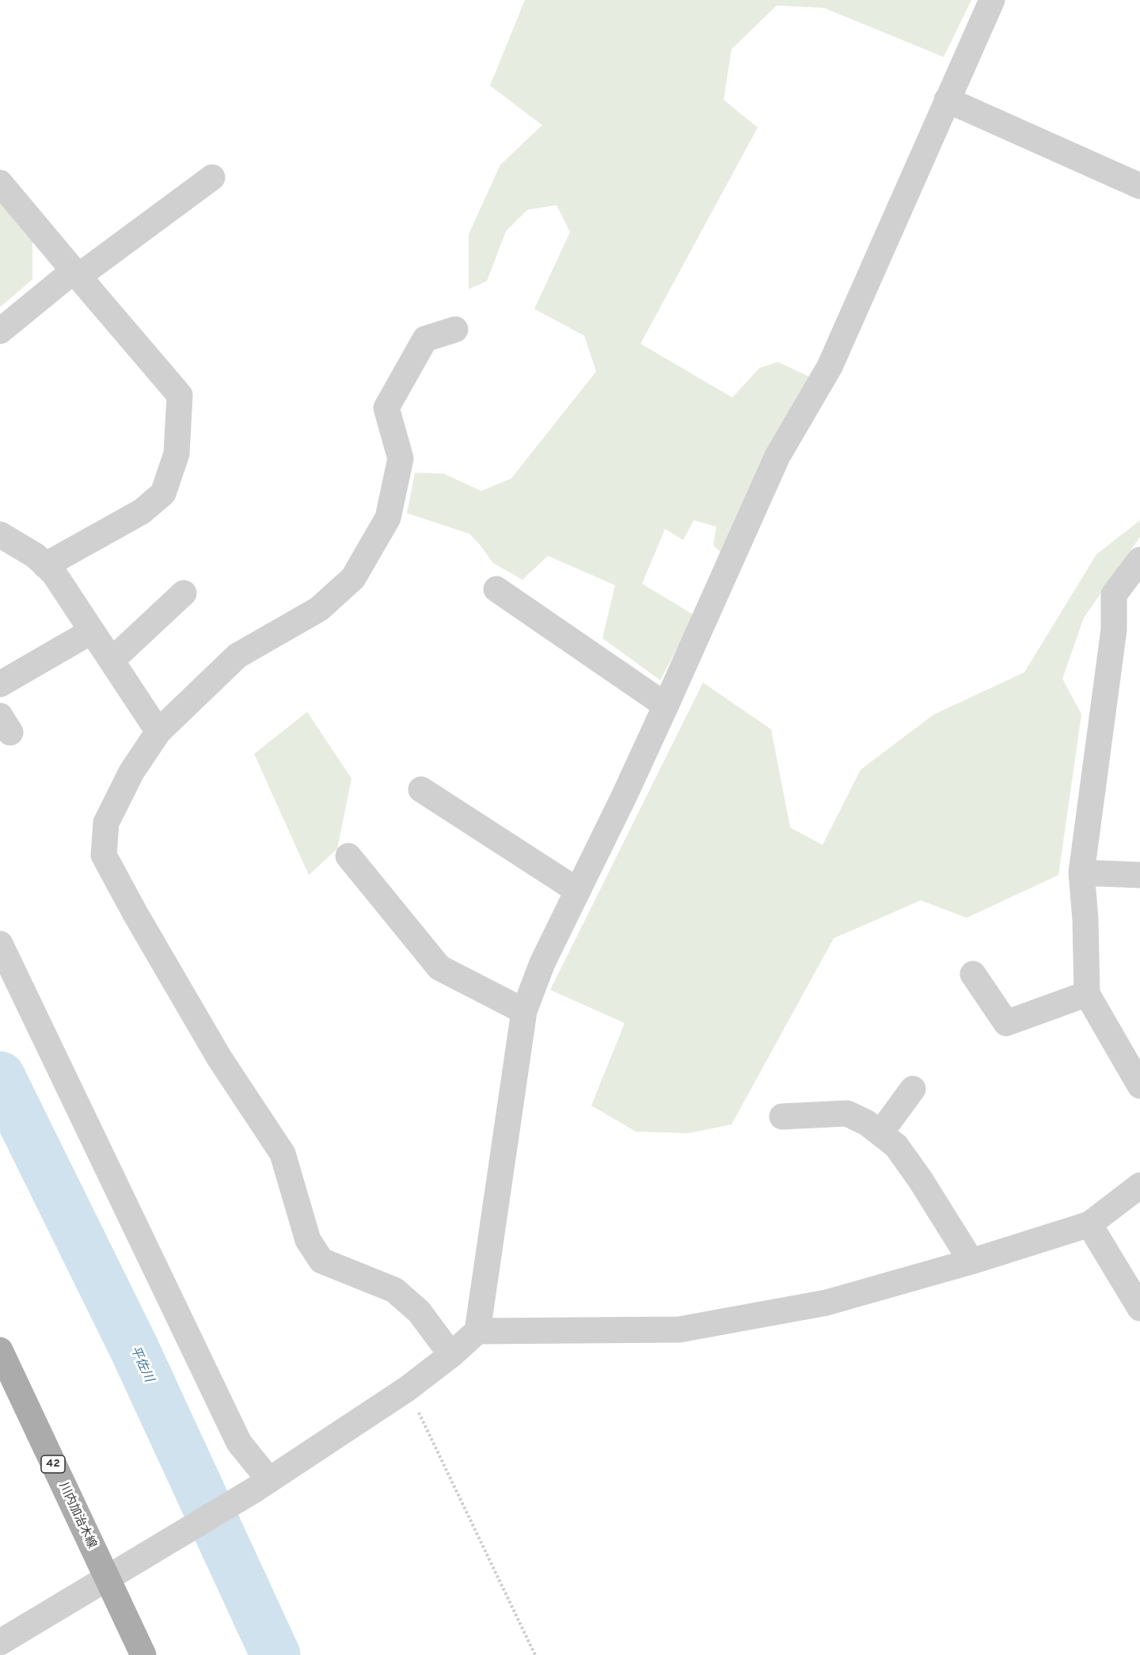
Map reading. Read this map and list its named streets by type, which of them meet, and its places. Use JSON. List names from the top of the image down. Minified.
{"streets":{"main road":["42","川内加治木線"]},"water":["平佐川"]}
